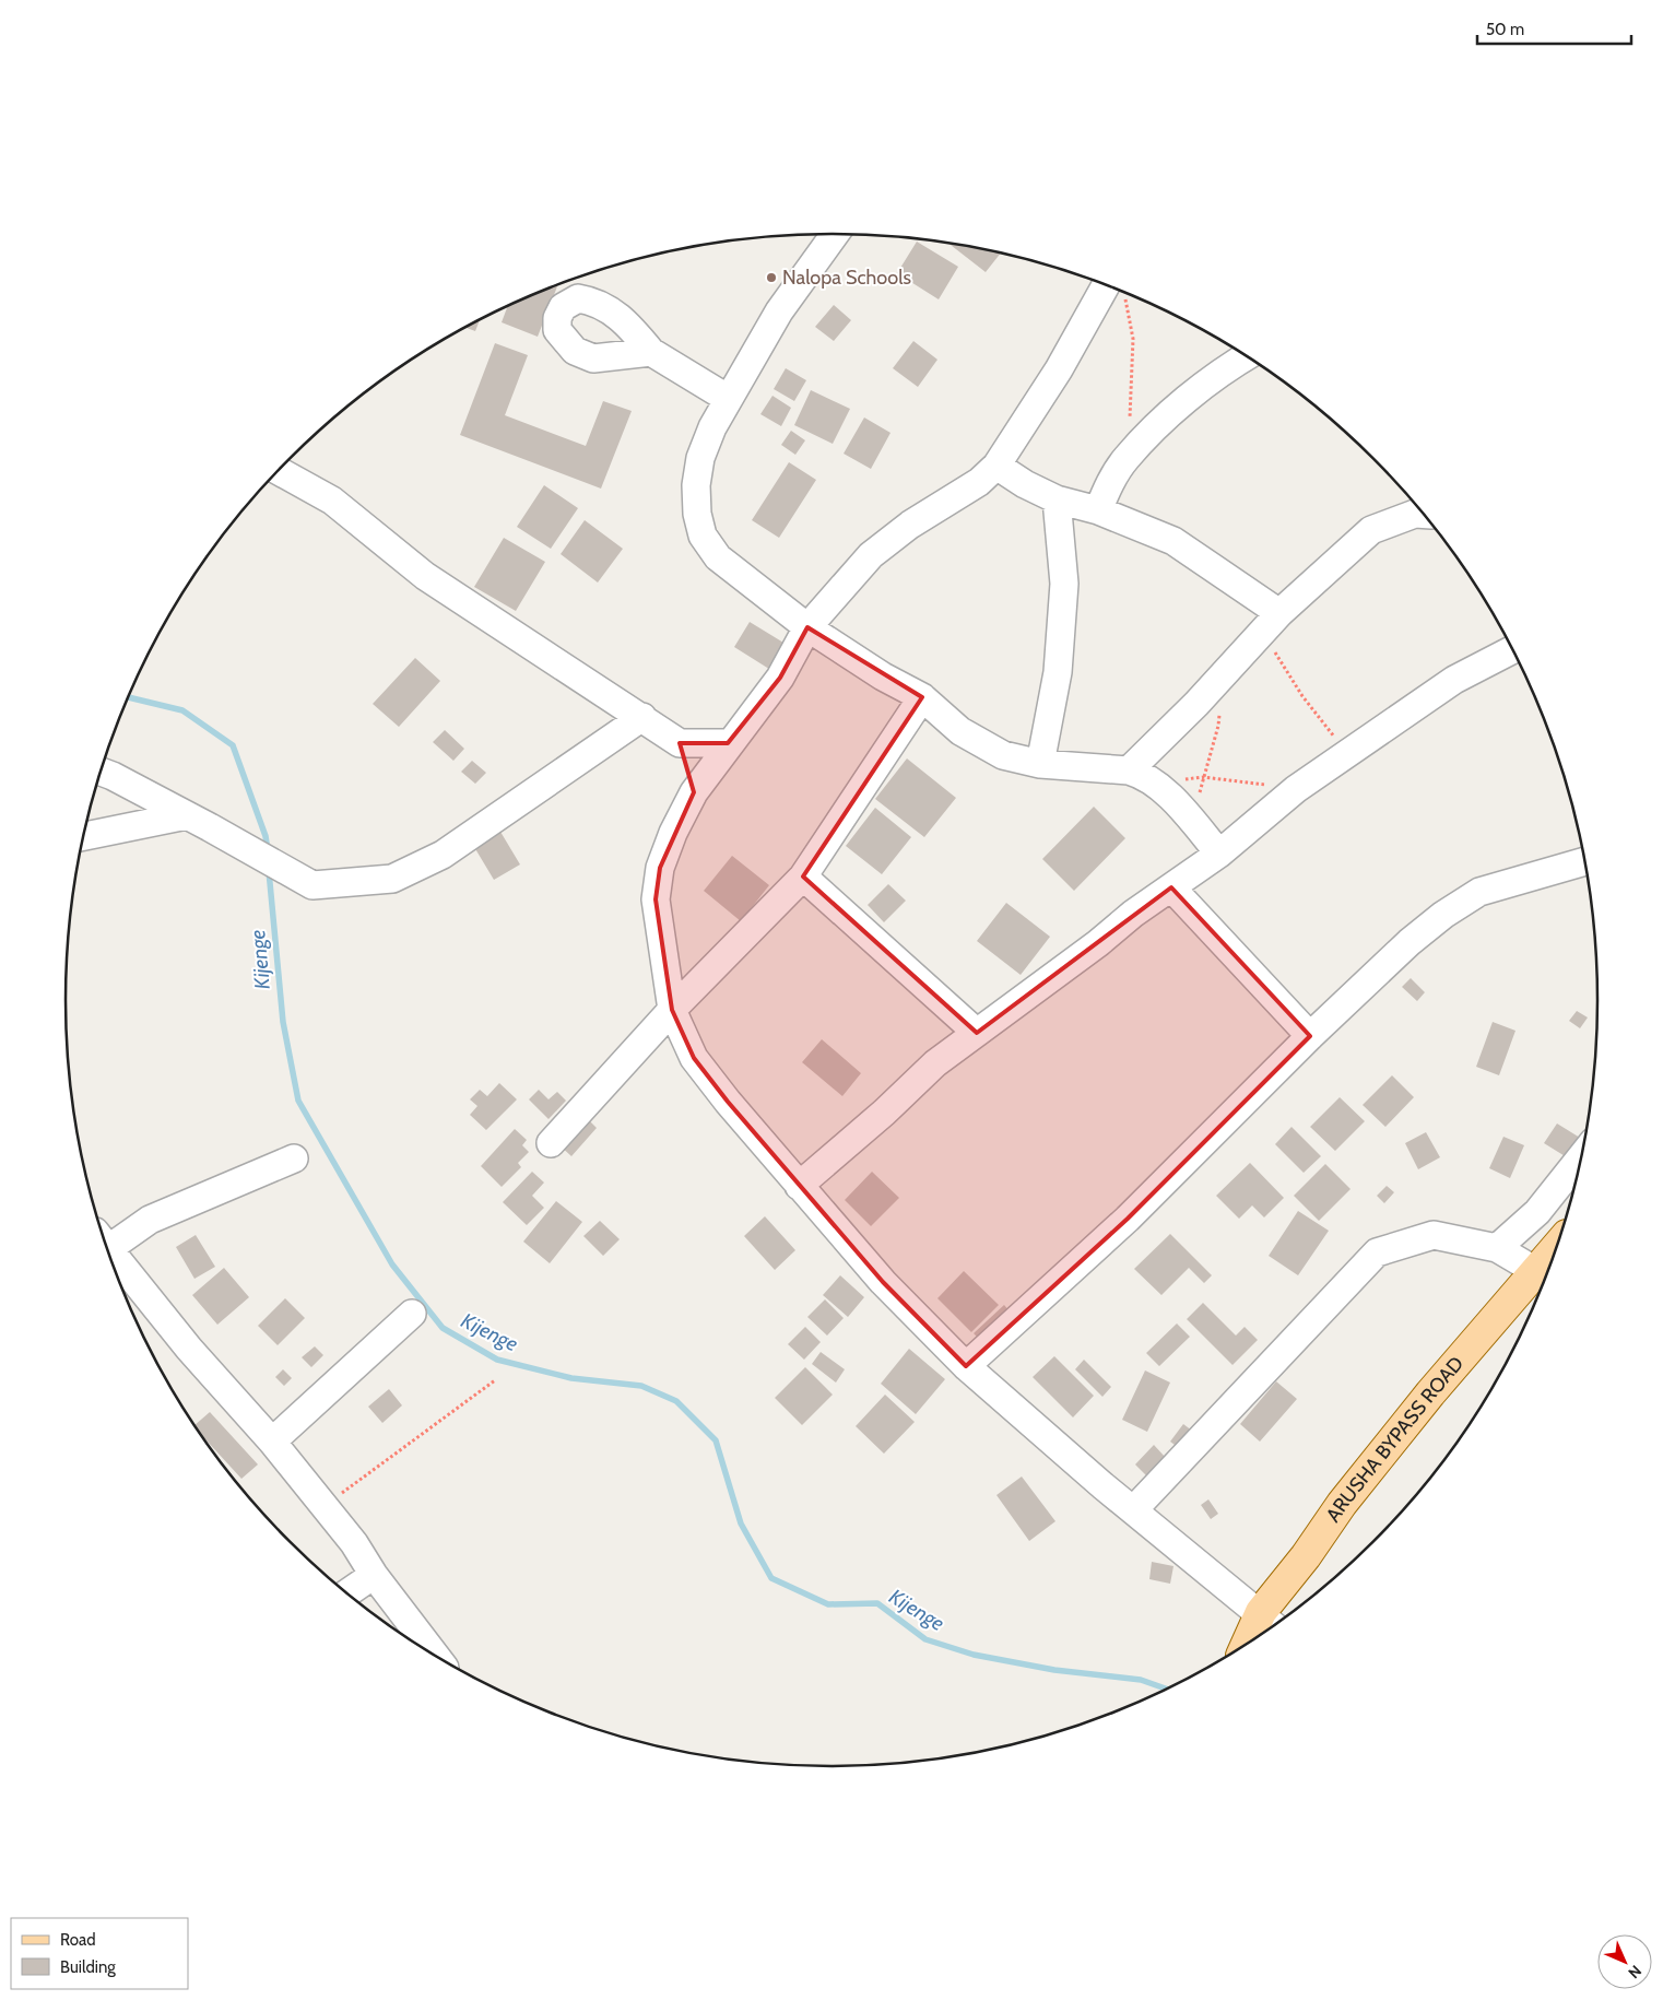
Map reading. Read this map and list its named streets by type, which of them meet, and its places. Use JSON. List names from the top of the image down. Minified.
{"streets":{"main road":["ARUSHA BYPASS ROAD"]},"water":["Kijenge"],"places":["Nalopa Schools"],"legend":["Road","Building"],"scale_bar":"50 m","north":"bottom right"}
